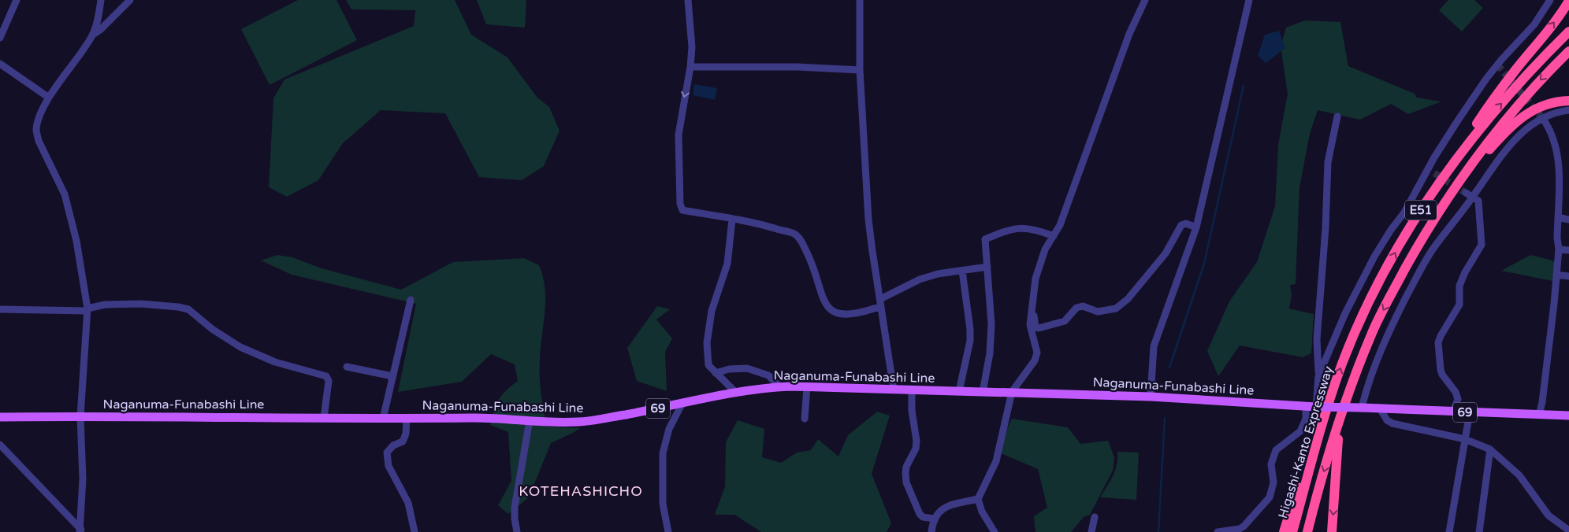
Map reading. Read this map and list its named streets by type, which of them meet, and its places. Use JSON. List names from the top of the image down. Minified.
{"streets":{"highway":["E51","Higashi-Kanto Expressway"],"main road":["Naganuma-Funabashi Line","69"]},"districts":["KOTEHASHICHO"]}
